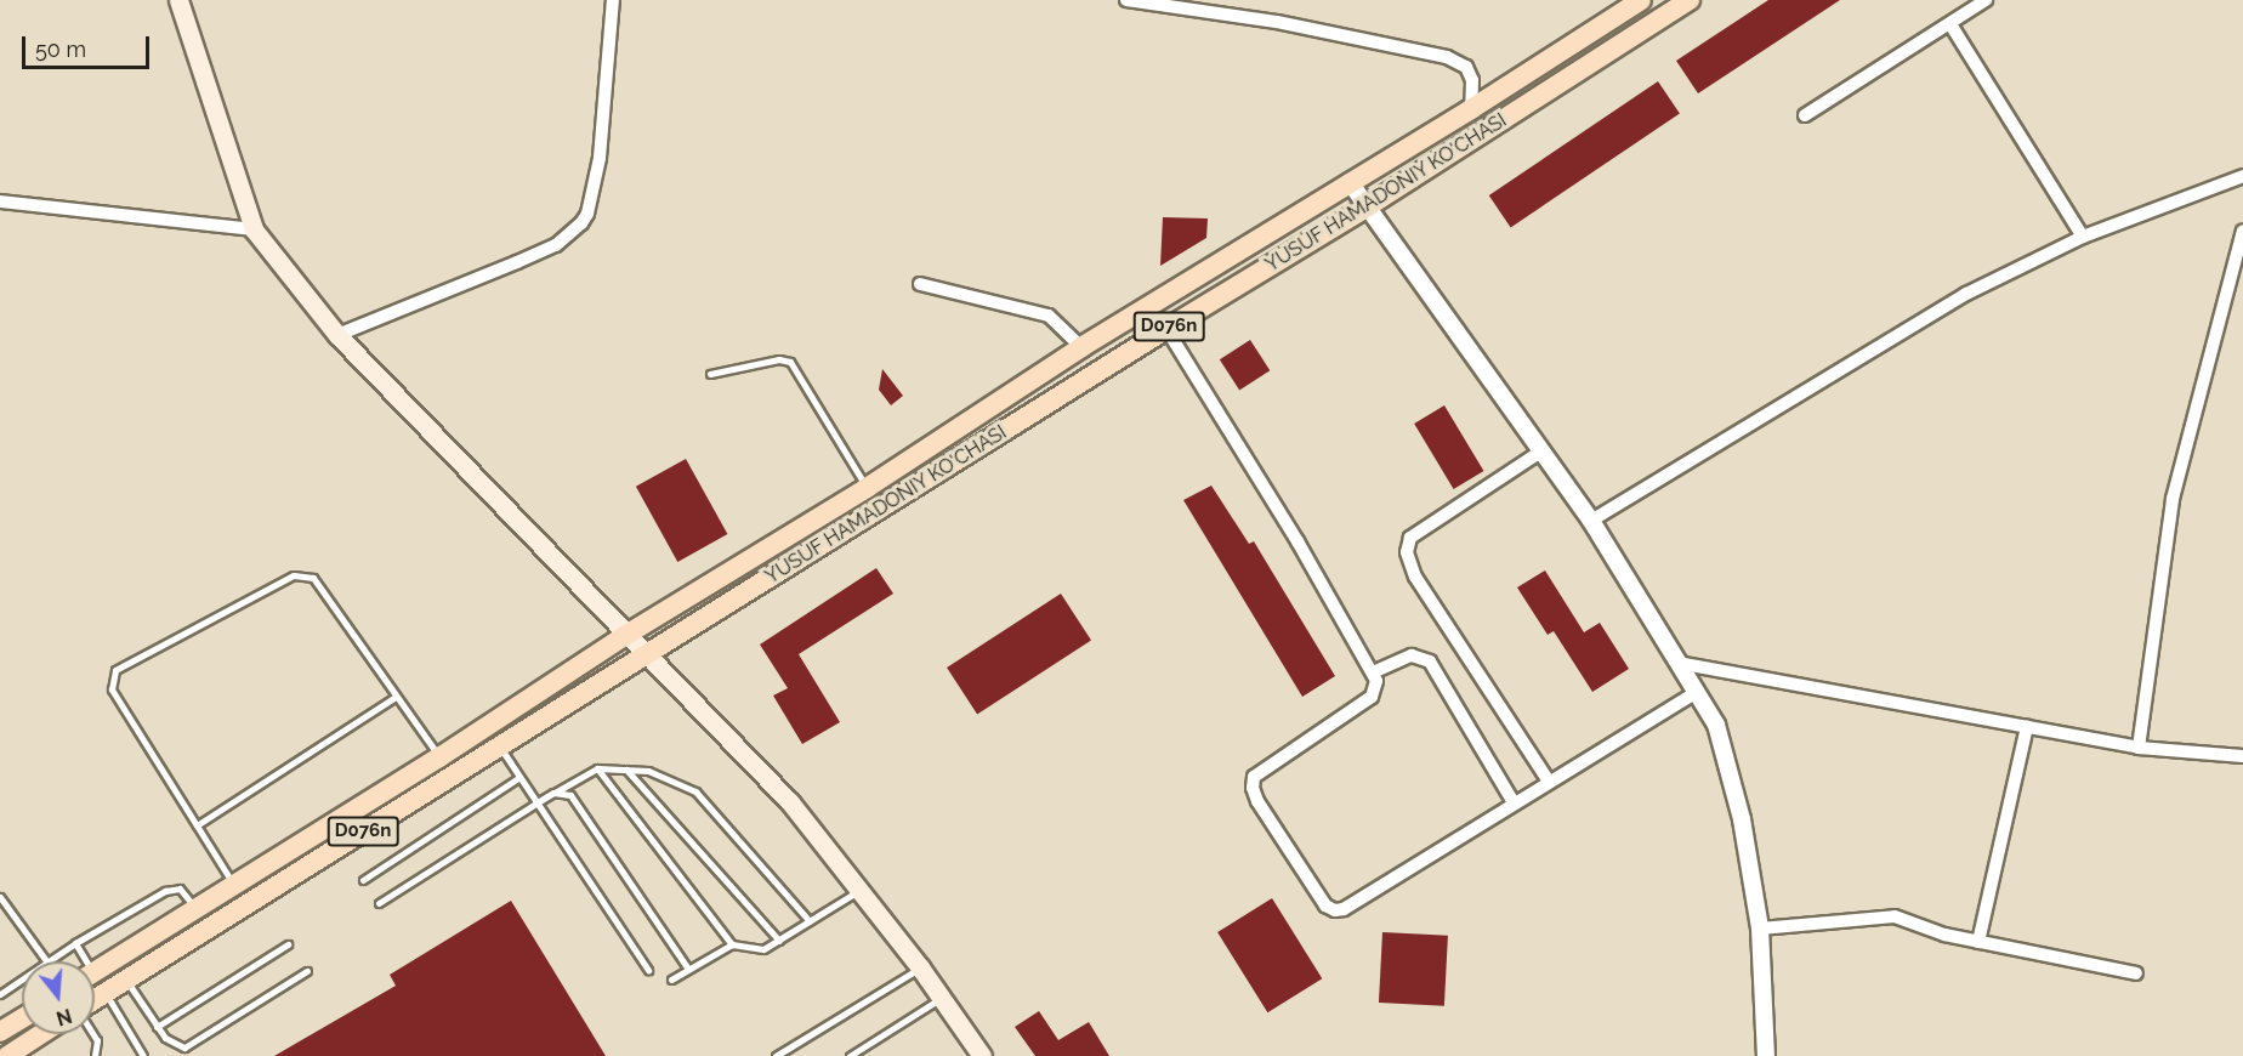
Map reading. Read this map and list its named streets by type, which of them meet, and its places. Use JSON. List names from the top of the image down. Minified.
{"streets":{"main road":["YUSUF HAMADONIY KO'CHASI","D076n"]},"scale_bar":"50 m","north":"bottom"}
